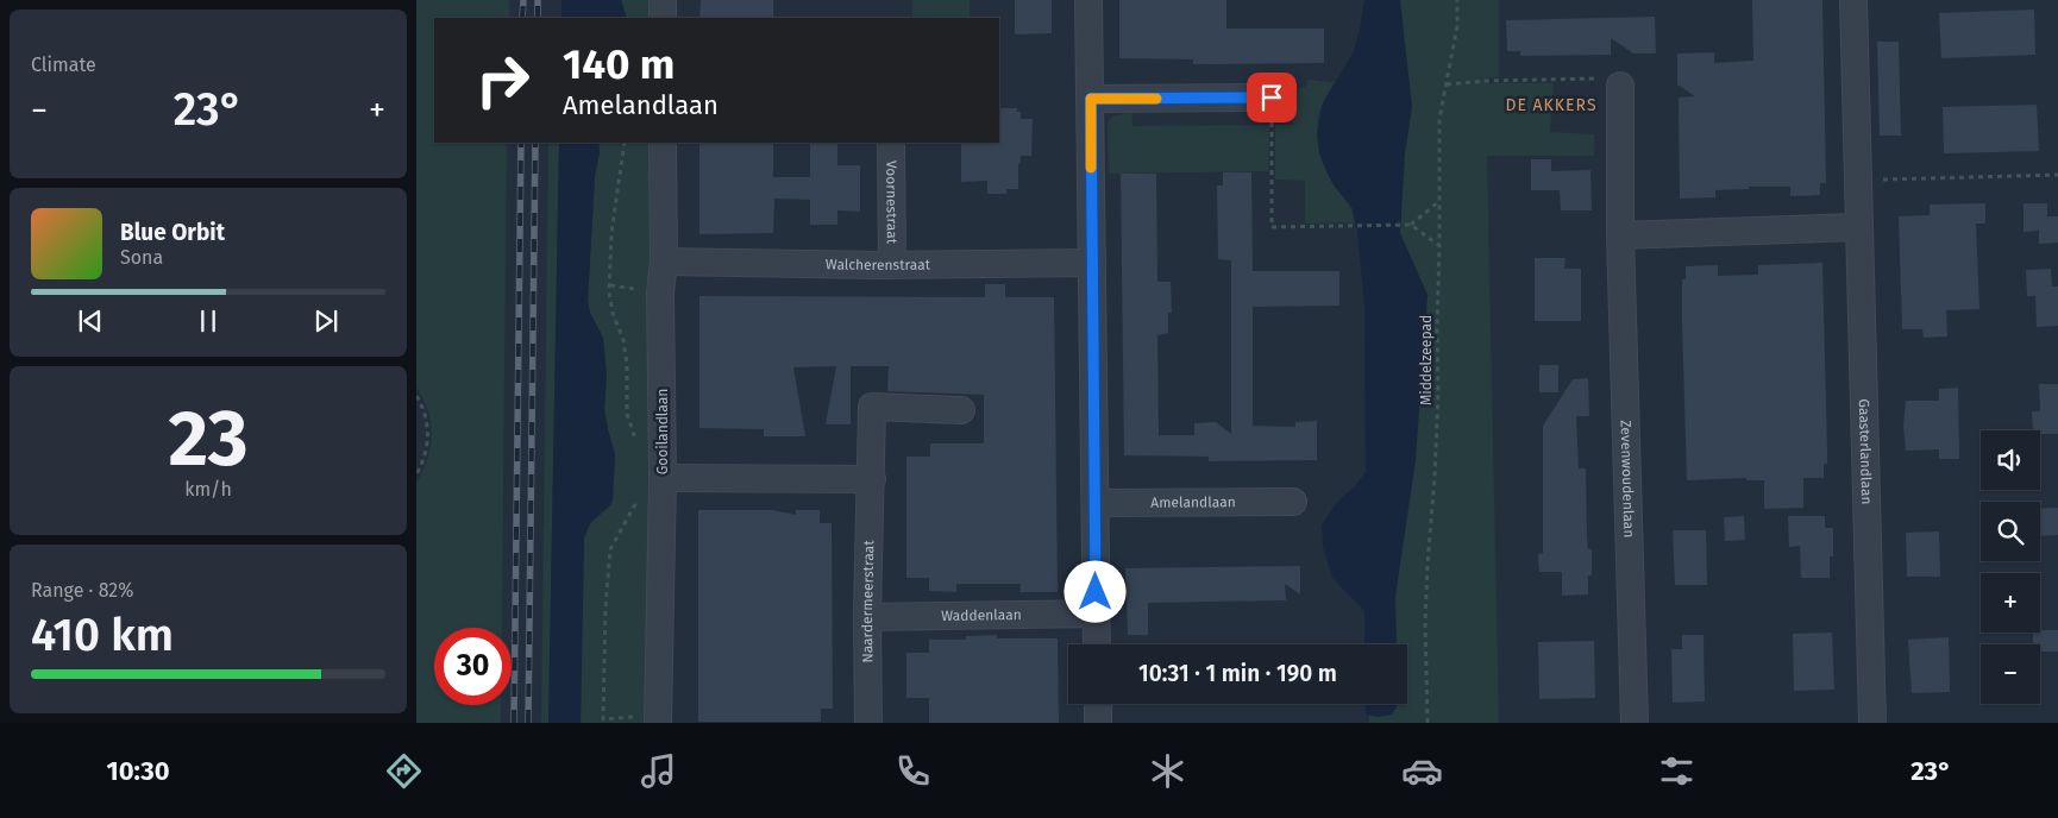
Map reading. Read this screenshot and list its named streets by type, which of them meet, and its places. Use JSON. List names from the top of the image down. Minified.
{"streets":{"street":["Voornestraat","Walcherenstraat","Gooilandlaan","Gaasterlandlaan","Zevenwoudenlaan","Amelandlaan","Naardermeerstraat","Waddenlaan"],"path":["Middelzeepad"]},"crossings":[["Voornestraat","Walcherenstraat"],["Walcherenstraat","Gooilandlaan"],["Naardermeerstraat","Waddenlaan"]],"districts":["DE AKKERS"],"page":{"tile":["Climate",["23","km/h"],["Range · 82%","410 km"]],"turn":["140 m","Amelandlaan"],"heat":["−","23°","+"],"song":["Blue Orbit","Sona"],"map_buttons":["+","−"],"limit":"30","trip":"10:31 · 1 min · 190 m","tabs":["10:30","23°"]}}
